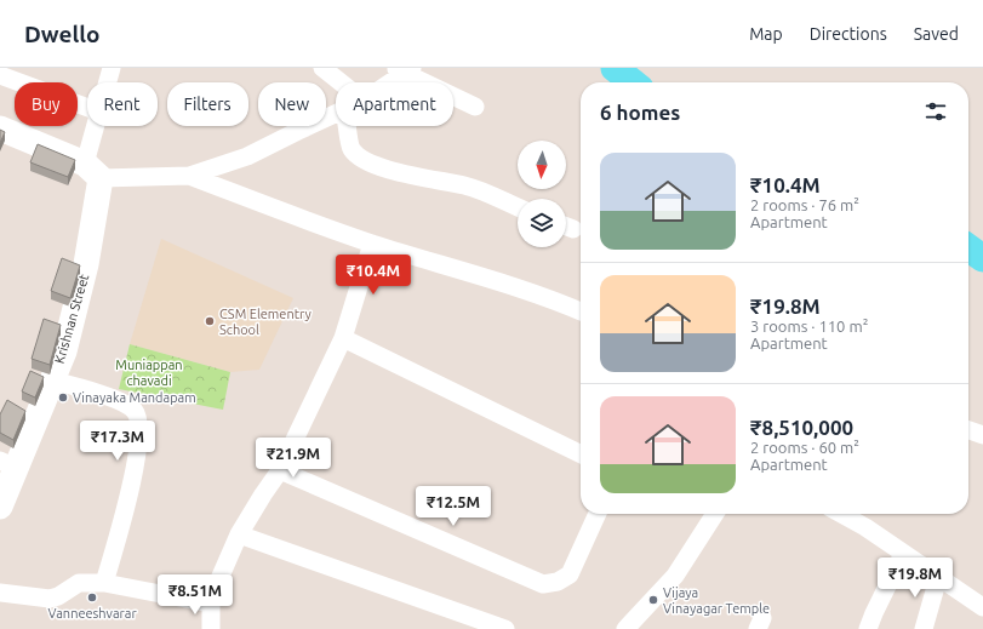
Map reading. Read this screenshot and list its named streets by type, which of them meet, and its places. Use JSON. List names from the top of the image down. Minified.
{"streets":{"main road":["Krishnan Street"]},"parks":["Muniappan chavadi"],"places":["CSM Elementry School","Vinayaka Mandapam","Vanneeshvarar","Vijaya Vinayagar Temple"],"north":"bottom","page":{"header":"Dwello","nav":["Map","Directions","Saved"],"chip":["Buy","Rent","Filters","New","Apartment"],"heading":"6 homes","list":[{"name":"₹10.4M","note":"2 rooms · 76 m² · Apartment"},{"name":"₹19.8M","note":"3 rooms · 110 m² · Apartment"},{"name":"₹8,510,000","note":"2 rooms · 60 m² · Apartment"}],"price":["₹10.4M","₹17.3M","₹21.9M","₹12.5M","₹19.8M","₹8.51M"]}}
